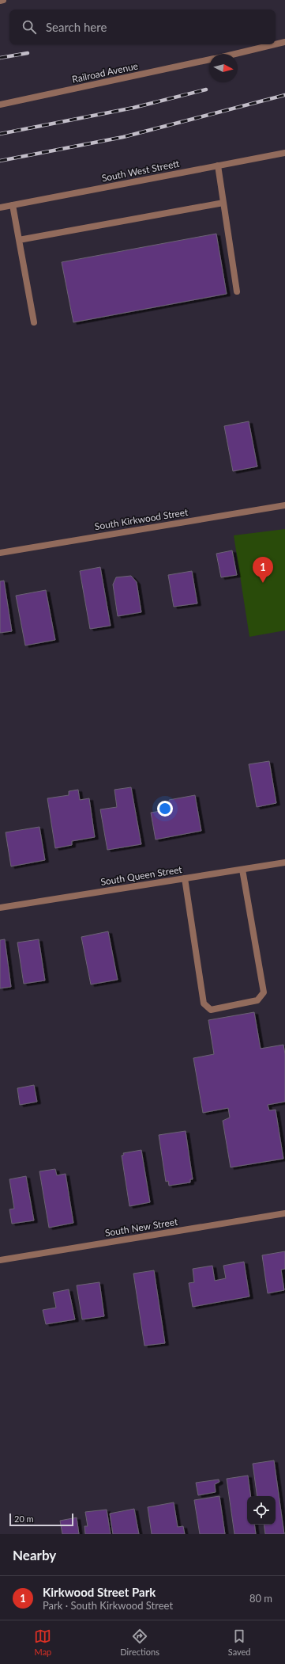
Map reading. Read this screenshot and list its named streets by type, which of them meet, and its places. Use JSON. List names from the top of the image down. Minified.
{"streets":{"street":["Railroad Avenue","South West Streett","South Kirkwood Street","South Queen Street","South New Street"]},"scale_bar":"20 m","north":"right","page":{"search":"Search here","pins":"1","scale":"20 m","heading":"Nearby","list":[{"mark":"1","name":"Kirkwood Street Park","note":"Park · South Kirkwood Street","value":"80 m"}],"nav":["Map","Directions","Saved"]}}
